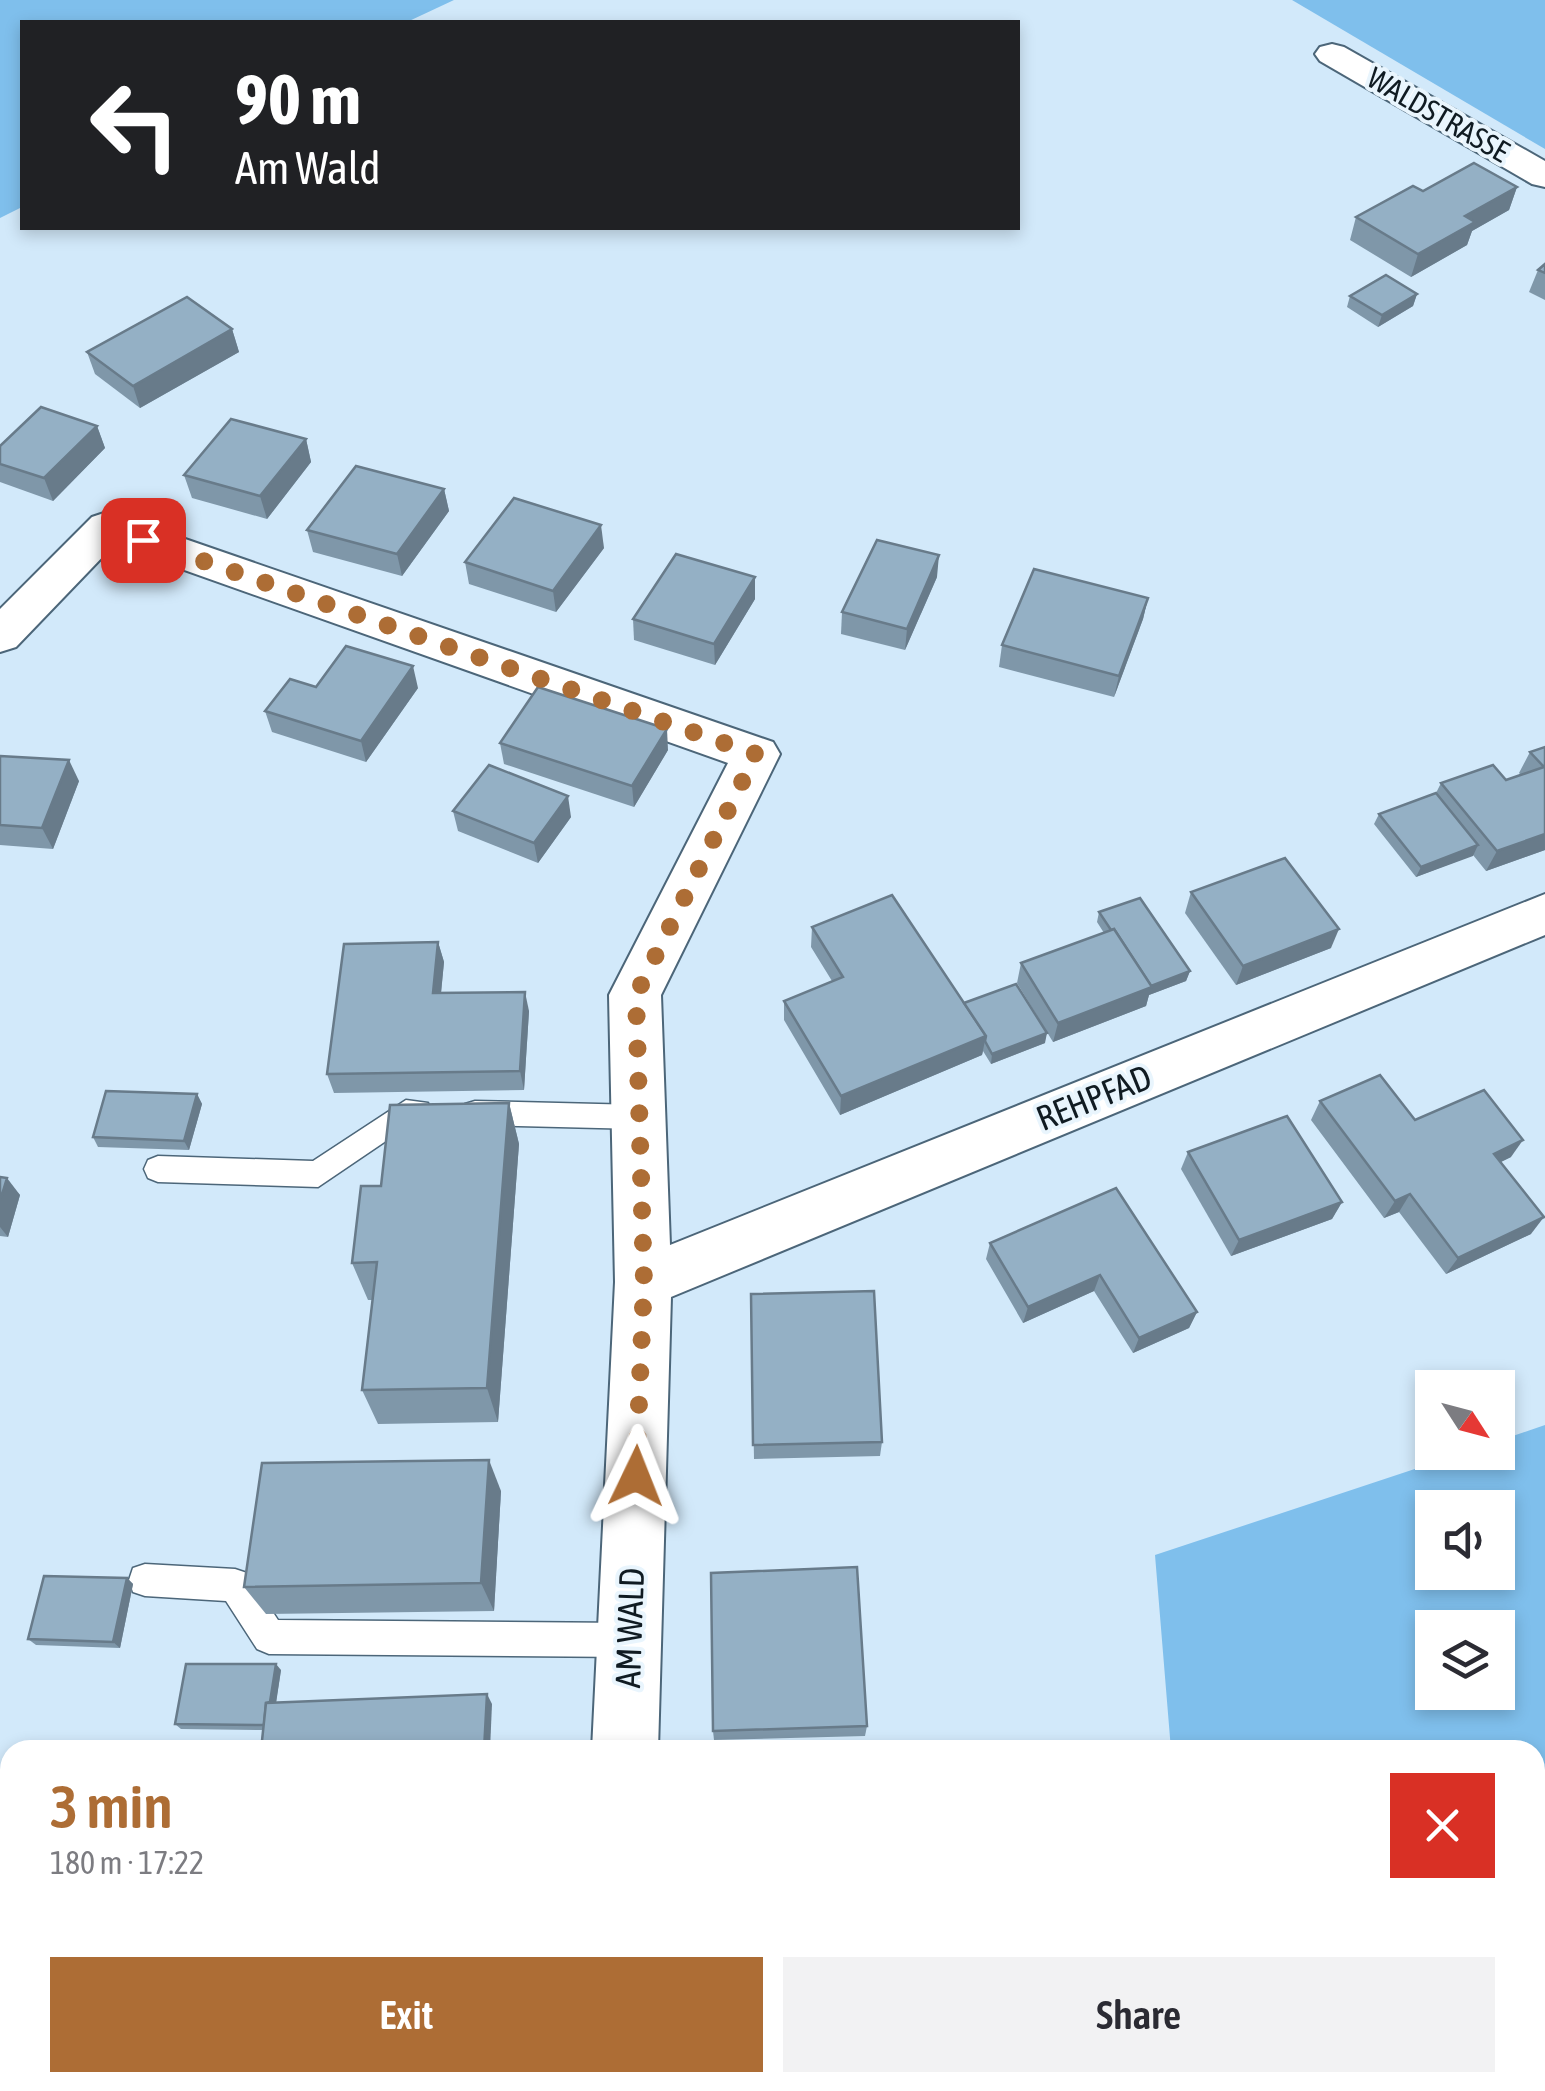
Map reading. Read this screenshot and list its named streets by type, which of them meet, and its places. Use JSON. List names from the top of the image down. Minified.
{"streets":{"street":["WALDSTRASSE","REHPFAD","AM WALD"]},"crossings":[["REHPFAD","AM WALD"]],"north":"bottom right","page":{"turn":["90 m","Am Wald"],"heading":["3 min","180 m · 17:22"],"buttons":["Exit","Share"]}}
